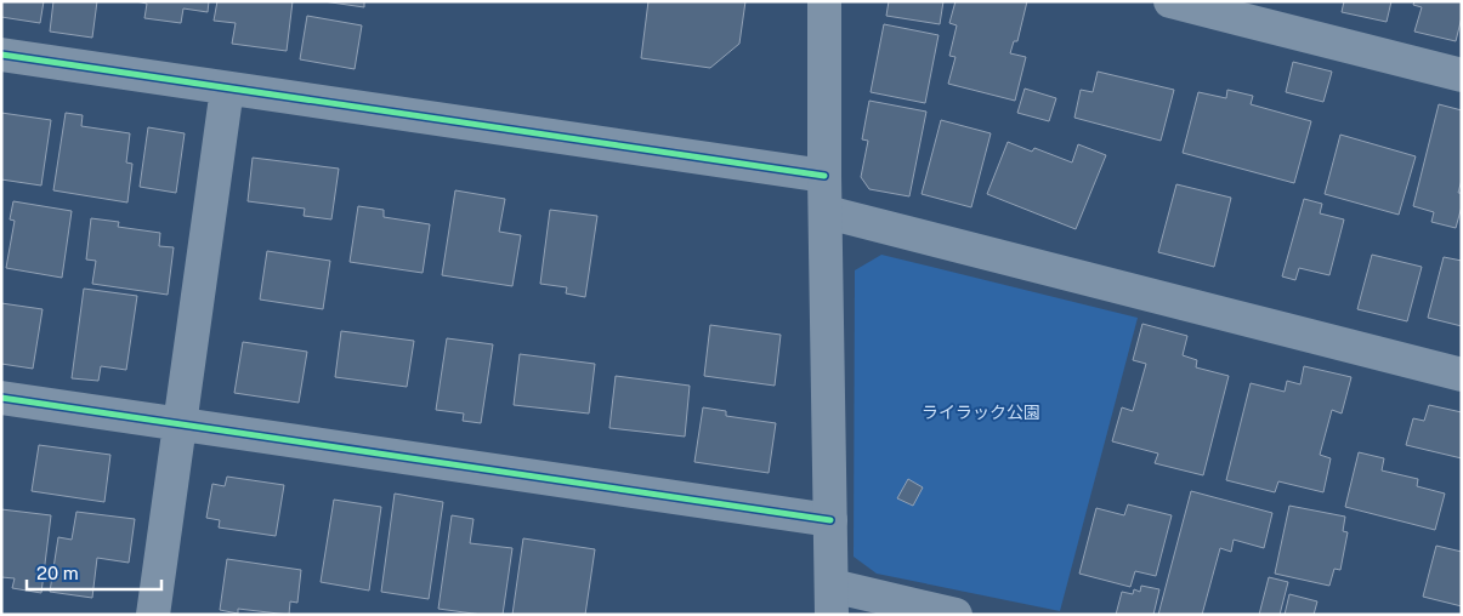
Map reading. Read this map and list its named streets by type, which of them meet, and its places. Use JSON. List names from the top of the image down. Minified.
{"parks":["ライラック公園"],"scale_bar":"20 m"}
